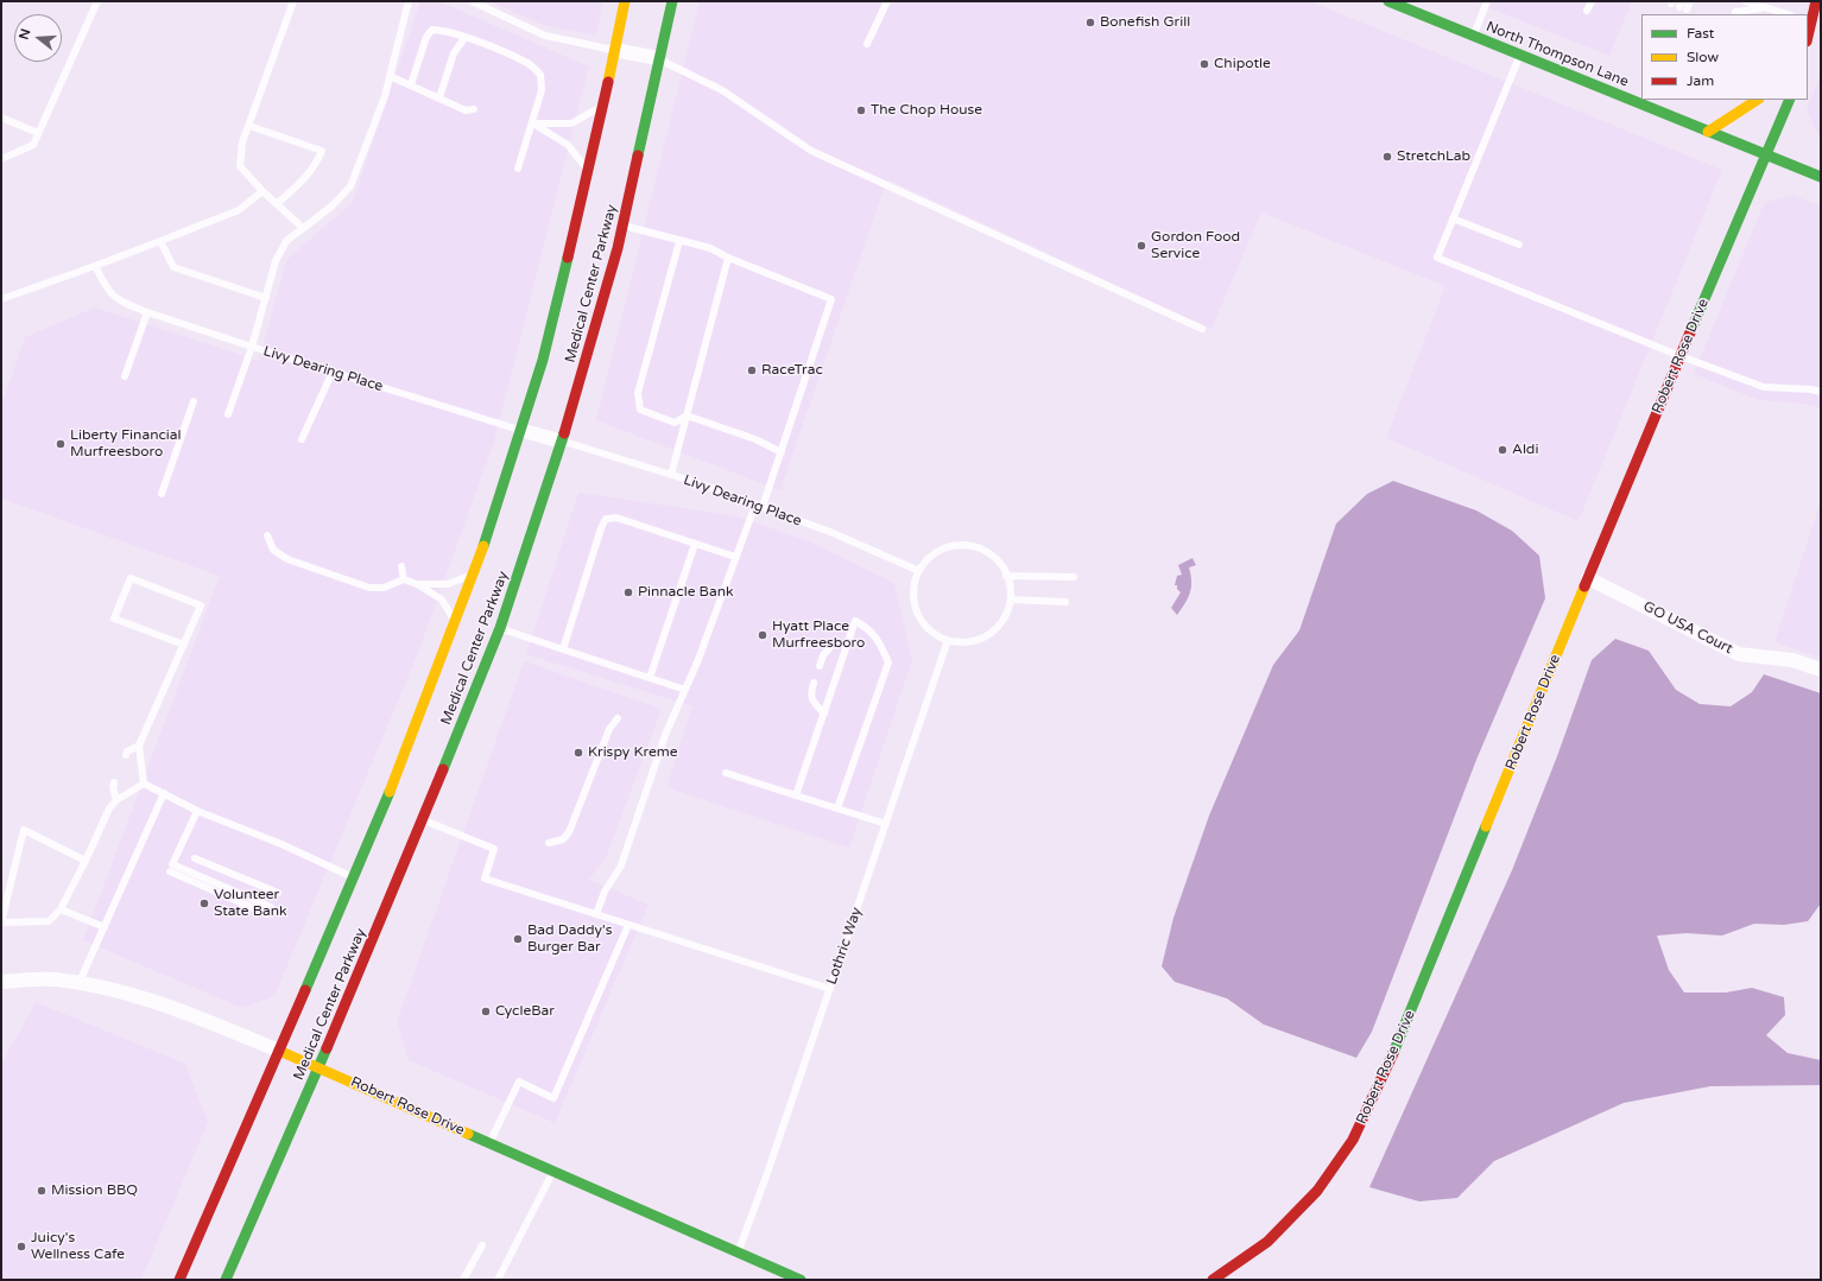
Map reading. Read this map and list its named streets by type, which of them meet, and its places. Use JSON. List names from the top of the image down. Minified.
{"streets":{"main road":["North Thompson Lane","Medical Center Parkway","Robert Rose Drive"],"street":["GO USA Court"],"lane":["Livy Dearing Place","Lothric Way"]},"crossings":[["North Thompson Lane","Robert Rose Drive"],["Medical Center Parkway","Robert Rose Drive"],["Medical Center Parkway","Livy Dearing Place"],["Robert Rose Drive","GO USA Court"],["Robert Rose Drive","Lothric Way"],["Livy Dearing Place","Lothric Way"]],"places":["Bonefish Grill","Chipotle","The Chop House","StretchLab","Gordon Food Service","RaceTrac","Liberty Financial Murfreesboro","Aldi","Pinnacle Bank","Hyatt Place Murfreesboro","Krispy Kreme","Volunteer State Bank","Bad Daddy's Burger Bar","CycleBar","Mission BBQ","Juicy's Wellness Cafe"],"legend":["Fast","Slow","Jam"],"north":"left"}
